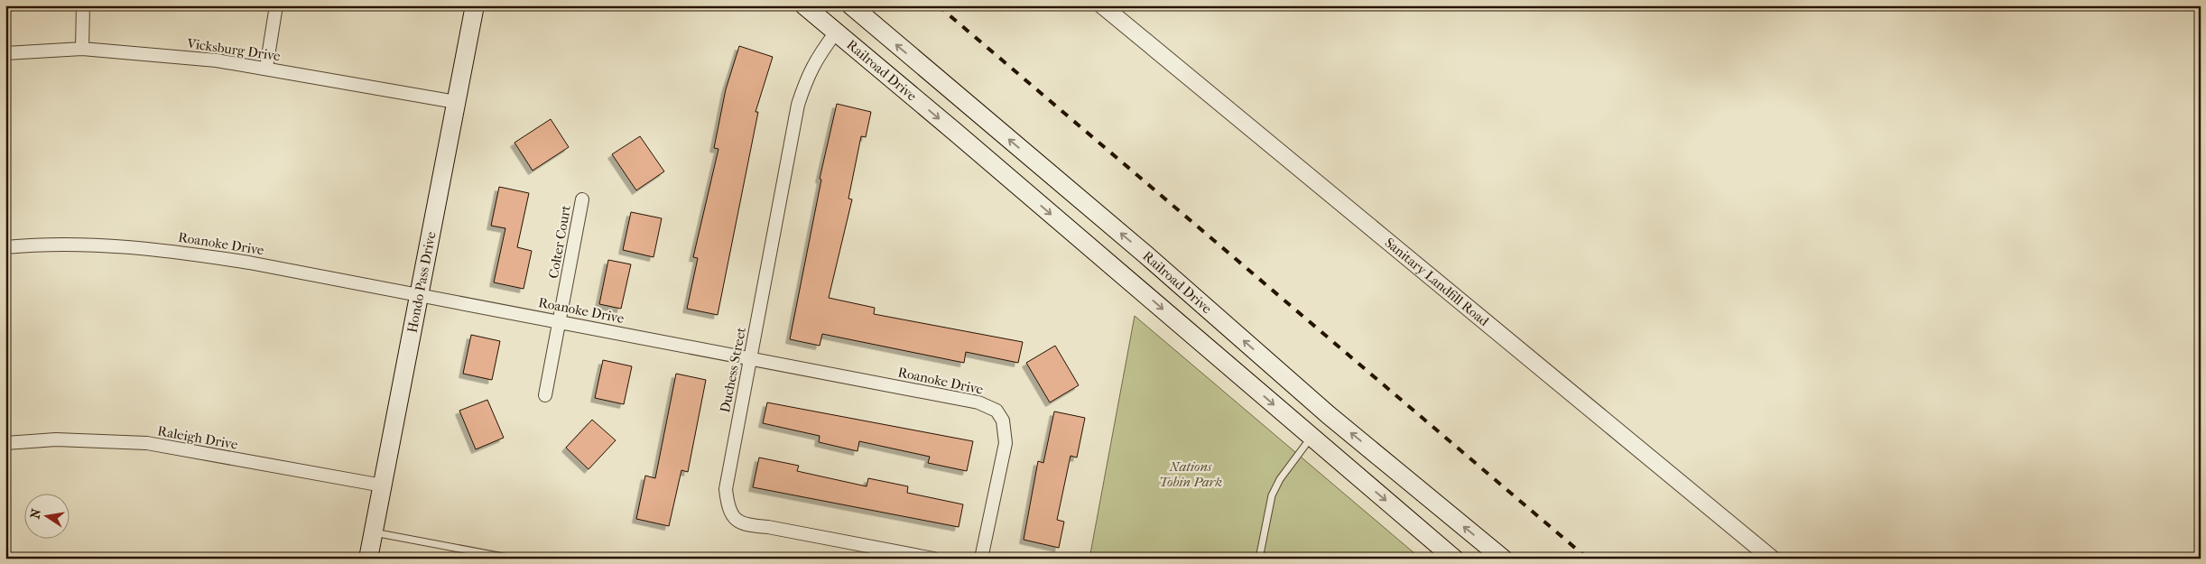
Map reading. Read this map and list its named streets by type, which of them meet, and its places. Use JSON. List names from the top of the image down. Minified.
{"streets":{"main road":["Railroad Drive","Hondo Pass Drive"],"street":["Vicksburg Drive","Colter Court","Roanoke Drive","Sanitary Landfill Road","Duchess Street","Raleigh Drive"]},"crossings":[["Vicksburg Drive","Hondo Pass Drive"],["Railroad Drive","Duchess Street"],["Colter Court","Roanoke Drive"],["Roanoke Drive","Hondo Pass Drive"],["Roanoke Drive","Duchess Street"],["Hondo Pass Drive","Raleigh Drive"]],"parks":["Nations Tobin Park"],"north":"left"}
